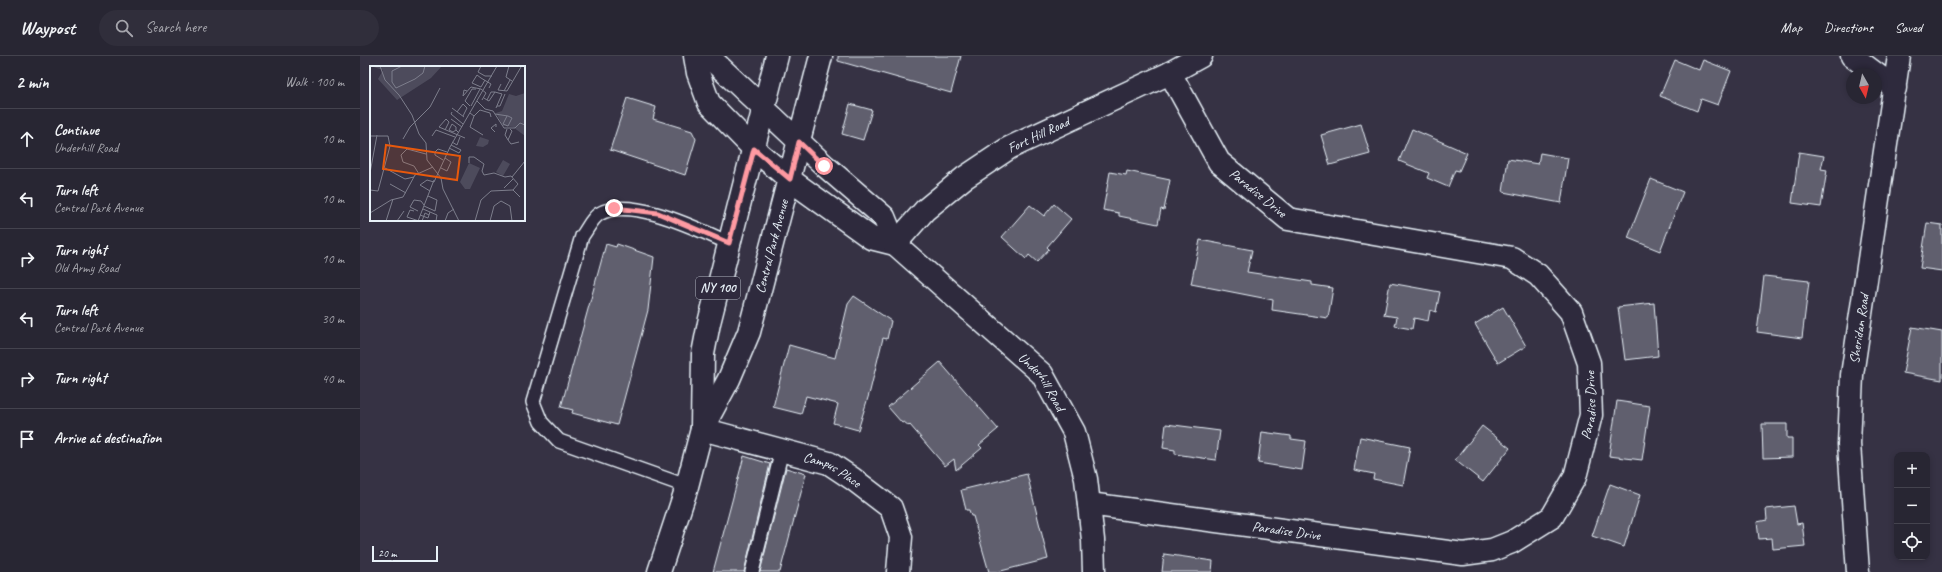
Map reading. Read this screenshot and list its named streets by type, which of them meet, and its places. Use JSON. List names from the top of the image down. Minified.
{"streets":{"street":["Fort Hill Road","Paradise Drive","Central Park Avenue","NY 100","Sheridan Road","Underhill Road","Campus Place"]},"crossings":[["Fort Hill Road","Paradise Drive"],["Fort Hill Road","Underhill Road"],["Paradise Drive","Underhill Road"],["Central Park Avenue","Underhill Road"],["Central Park Avenue","Campus Place"]],"scale_bar":"20 m","north":"bottom","page":{"header":"Waypost","search":"Search here","nav":["Map","Directions","Saved"],"heading":["2 min","Walk · 100 m"],"list":[["Continue","Underhill Road","10 m"],["Turn left","Central Park Avenue","10 m"],["Turn right","Old Army Road","10 m"],["Turn left","Central Park Avenue","30 m"],["Turn right","40 m"],"Arrive at destination"],"map_buttons":["+","−"],"scale":"20 m"}}
